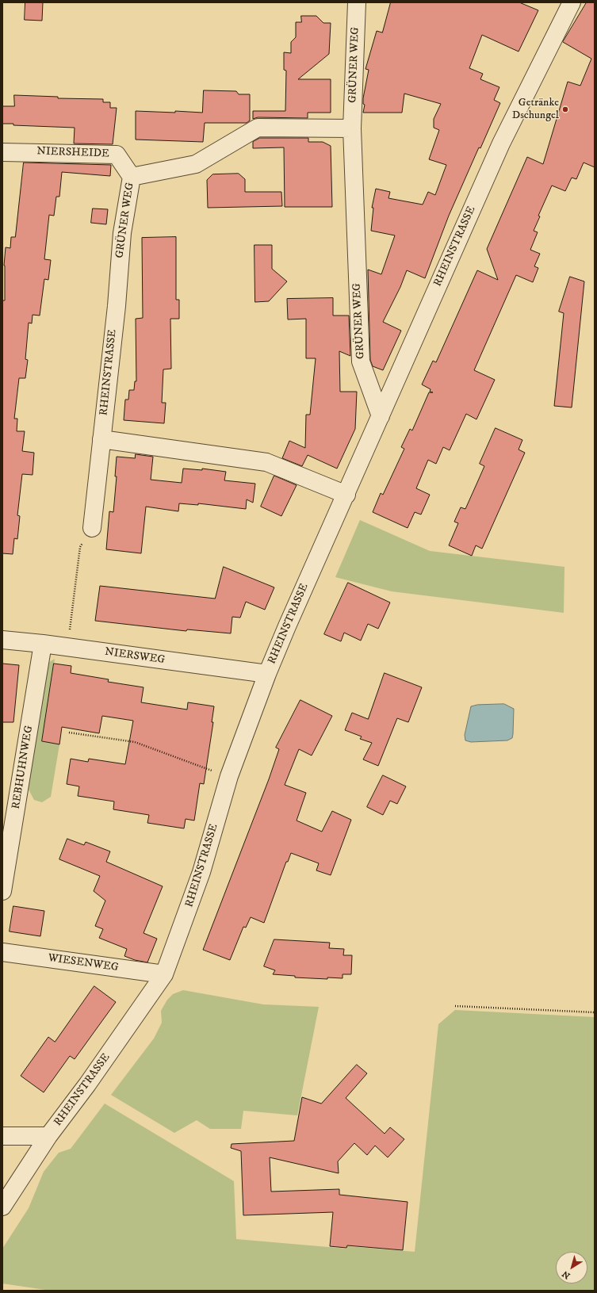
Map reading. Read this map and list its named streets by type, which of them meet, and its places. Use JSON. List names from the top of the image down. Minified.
{"streets":{"street":["GRÜNER WEG","NIERSHEIDE","RHEINSTRASSE","NIERSWEG","REBHUHNWEG","WIESENWEG"]},"crossings":[["GRÜNER WEG","NIERSHEIDE"],["GRÜNER WEG","RHEINSTRASSE"],["RHEINSTRASSE","NIERSWEG"],["RHEINSTRASSE","WIESENWEG"],["NIERSWEG","REBHUHNWEG"]],"places":["Getränke Dschungel"],"north":"bottom left"}
